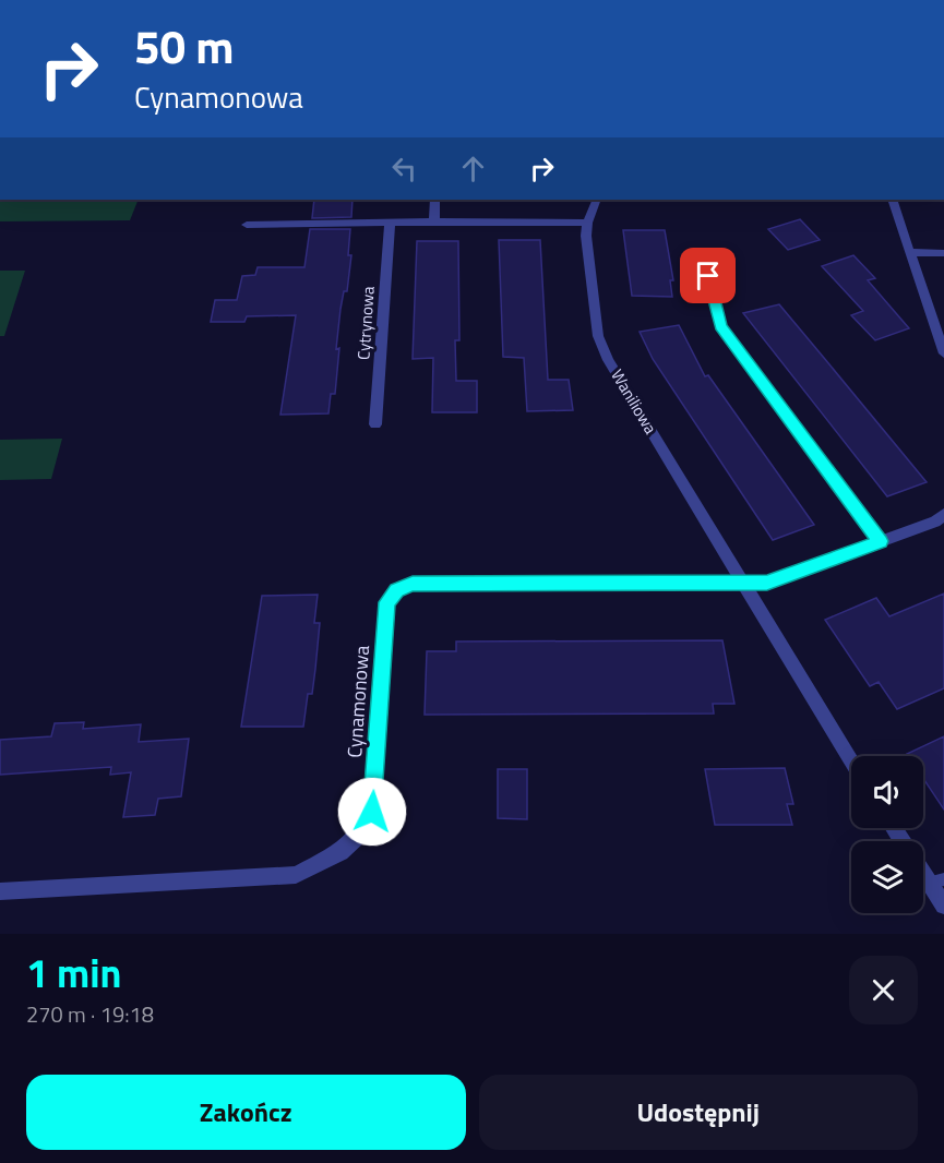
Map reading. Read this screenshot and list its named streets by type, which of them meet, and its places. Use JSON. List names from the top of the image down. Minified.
{"streets":{"street":["Cytrynowa","Waniliowa","Cynamonowa"]},"crossings":[["Waniliowa","Cynamonowa"]],"page":{"turn":["50 m","Cynamonowa"],"heading":["1 min","270 m · 19:18"],"buttons":["Zakończ","Udostępnij"]}}
